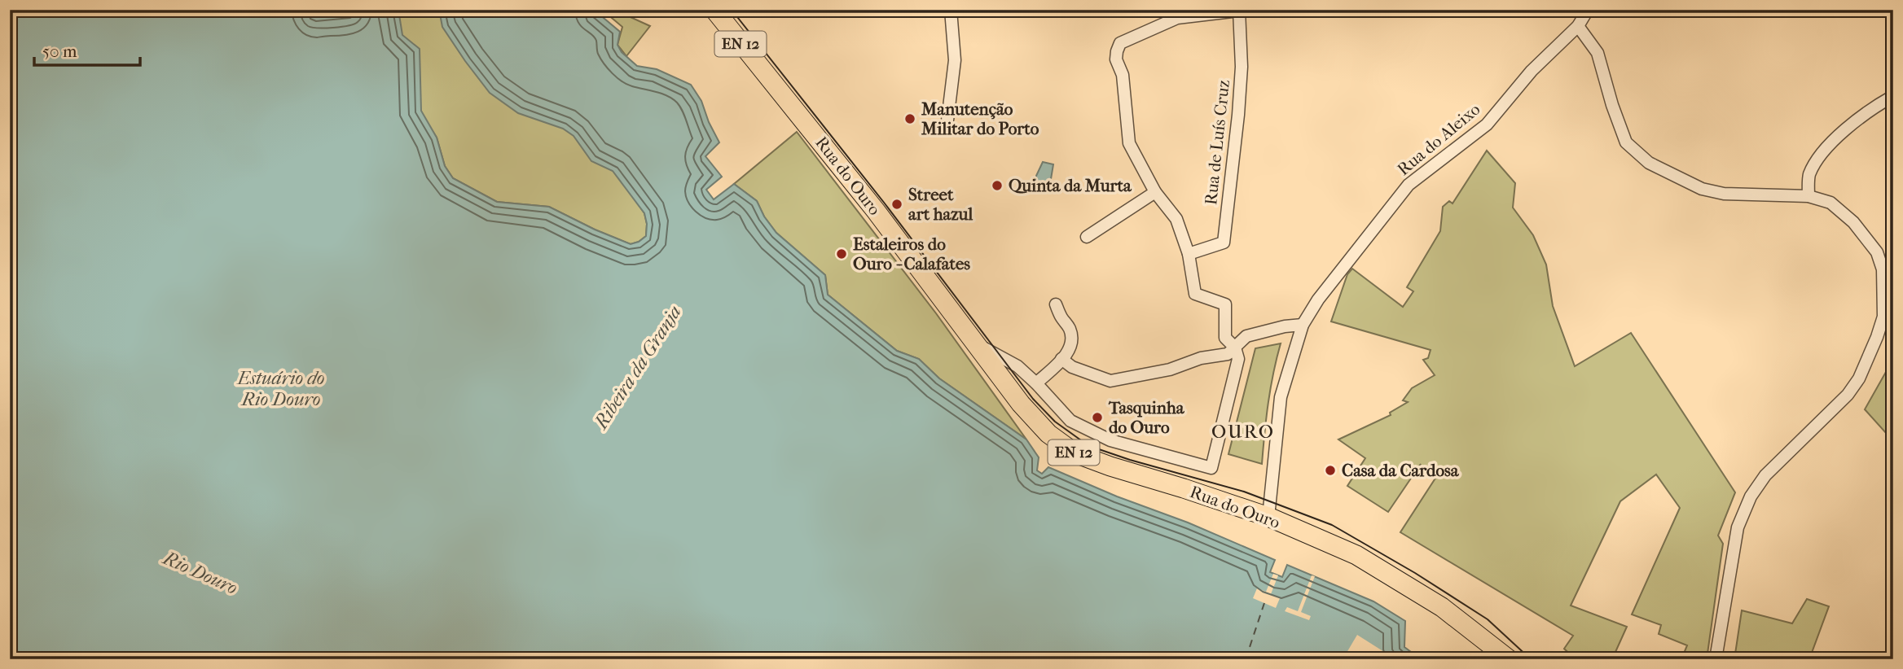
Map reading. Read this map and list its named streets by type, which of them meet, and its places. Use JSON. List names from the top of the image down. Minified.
{"streets":{"main road":["EN 12","Rua do Ouro"],"street":["Rua do Aleixo","Rua de Luís Cruz"]},"crossings":[["Rua do Aleixo","Rua do Ouro"]],"districts":["OURO"],"water":["Ribeira da Granja","Estuário do Rio Douro","Rio Douro"],"places":["Manutenção Militar do Porto","Quinta da Murta","Street art hazul","Estaleiros do Ouro - Calafates","Tasquinha do Ouro","Casa da Cardosa"],"scale_bar":"50 m"}
